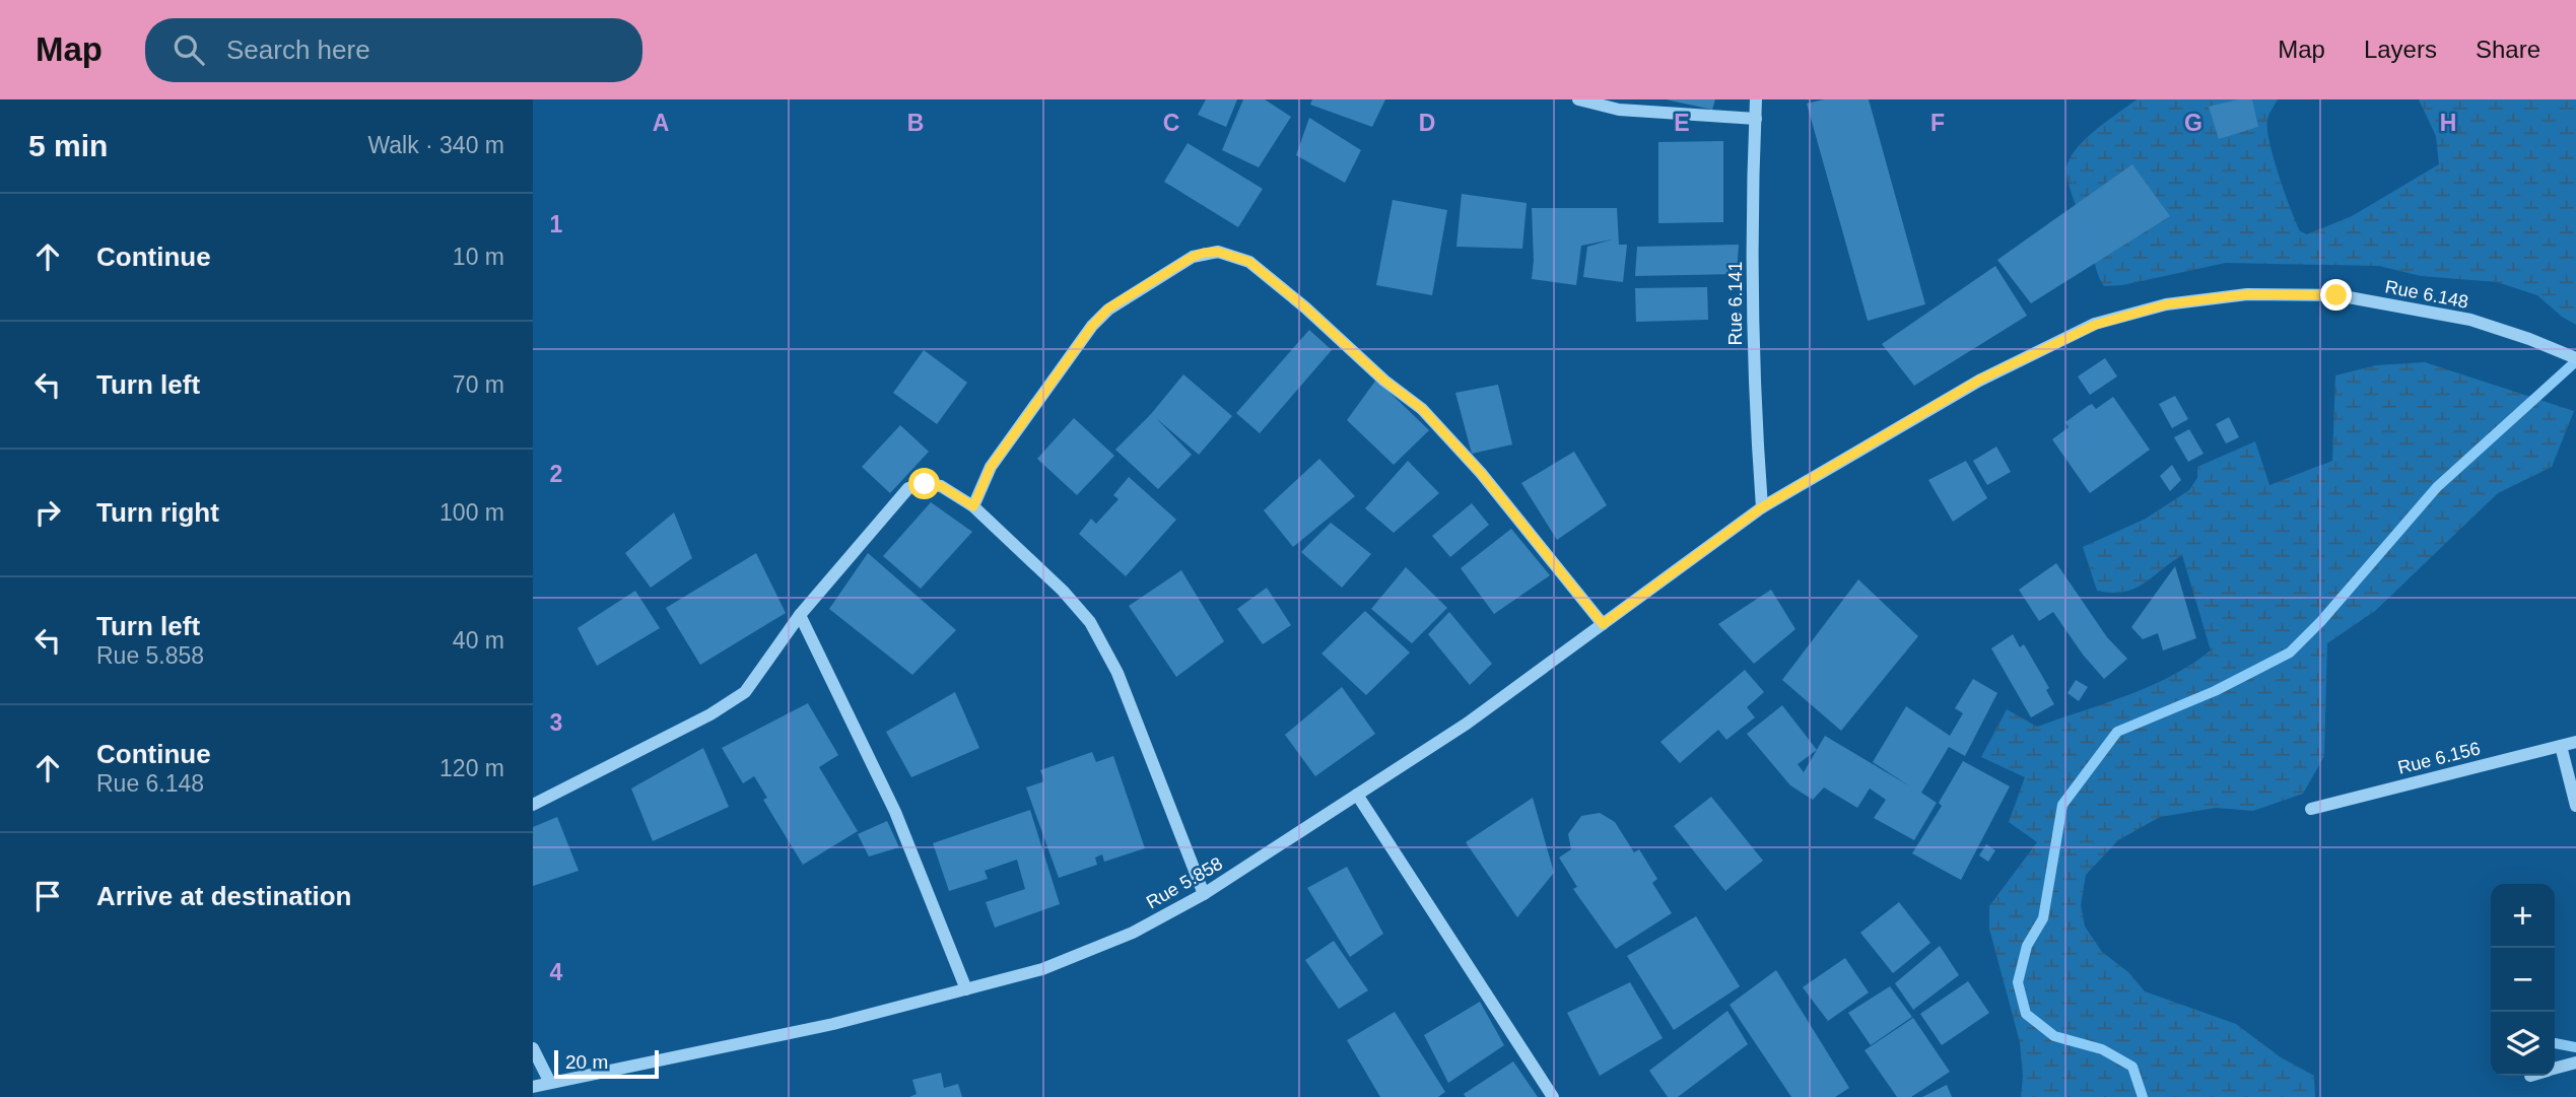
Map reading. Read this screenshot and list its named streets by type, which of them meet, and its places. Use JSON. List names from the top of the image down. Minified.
{"streets":{"street":["Rue 6.148","Rue 6.141","Rue 6.156","Rue 5.858"]},"crossings":[["Rue 6.148","Rue 6.141"],["Rue 6.148","Rue 5.858"],["Rue 6.141","Rue 5.858"]],"scale_bar":"20 m","page":{"header":"Map","search":"Search here","nav":["Map","Layers","Share"],"heading":["5 min","Walk · 340 m"],"list":[["Continue","10 m"],["Turn left","70 m"],["Turn right","100 m"],["Turn left","Rue 5.858","40 m"],["Continue","Rue 6.148","120 m"],"Arrive at destination"],"map_buttons":["+","−"],"scale":"20 m"},"grid":{"columns":["A","B","C","D","E","F","G","H"],"rows":["1","2","3","4"]}}
